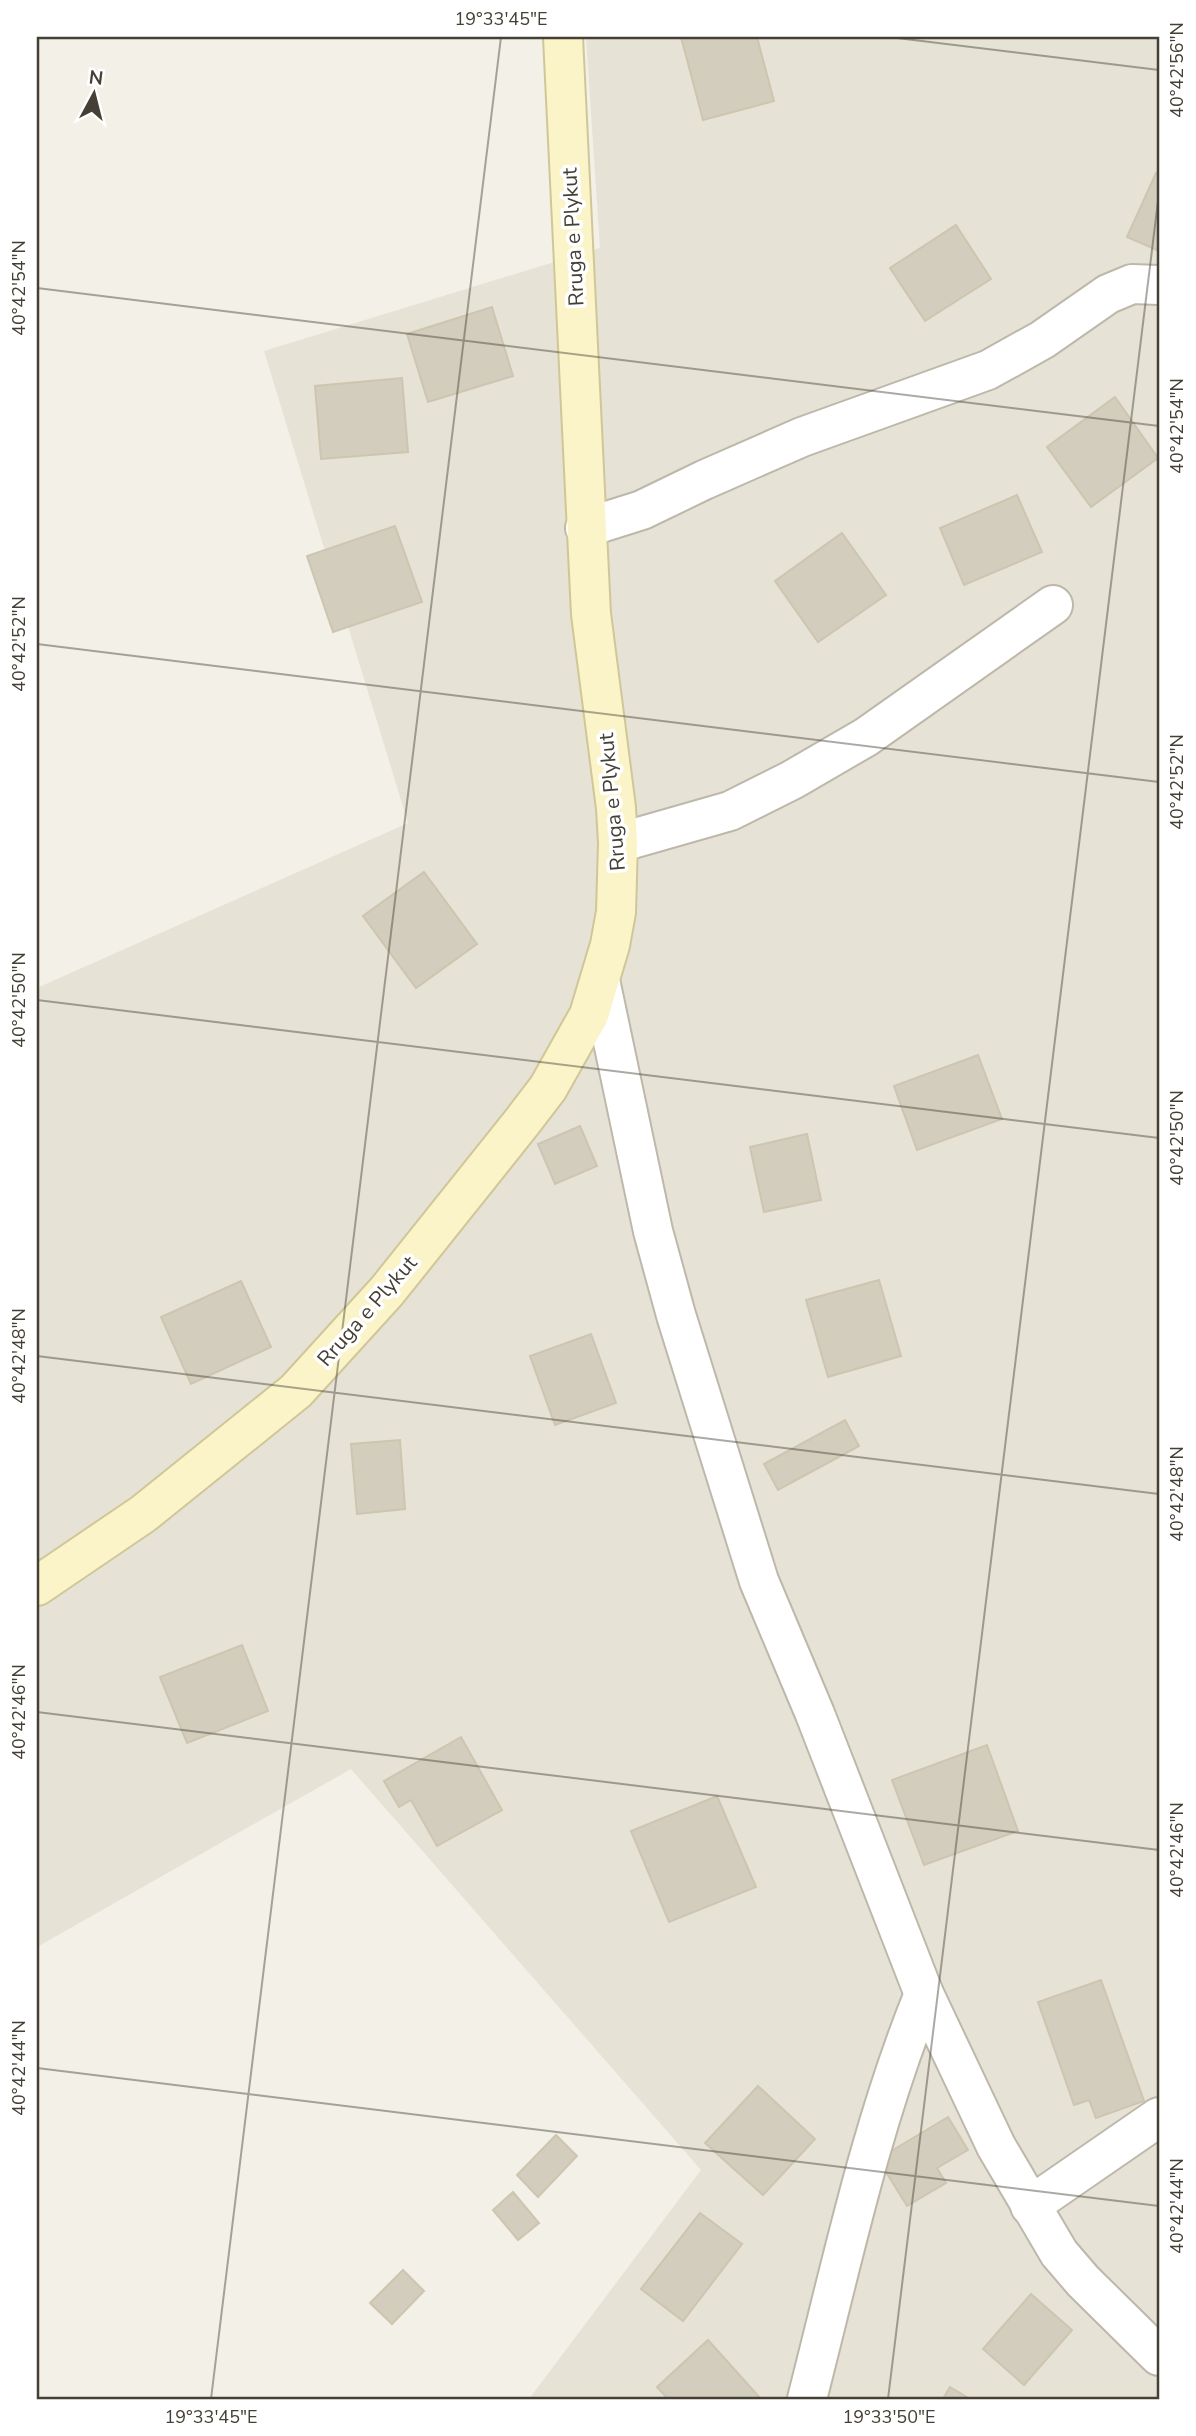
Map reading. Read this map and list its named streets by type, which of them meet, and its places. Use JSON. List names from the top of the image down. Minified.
{"streets":{"street":["Rruga e Plykut"]},"north":"top","coordinates":["19°33'45\"E","40°42'56\"N","40°42'54\"N","40°42'52\"N","40°42'50\"N","40°42'48\"N","40°42'46\"N","40°42'44\"N","19°33'50\"E"]}
